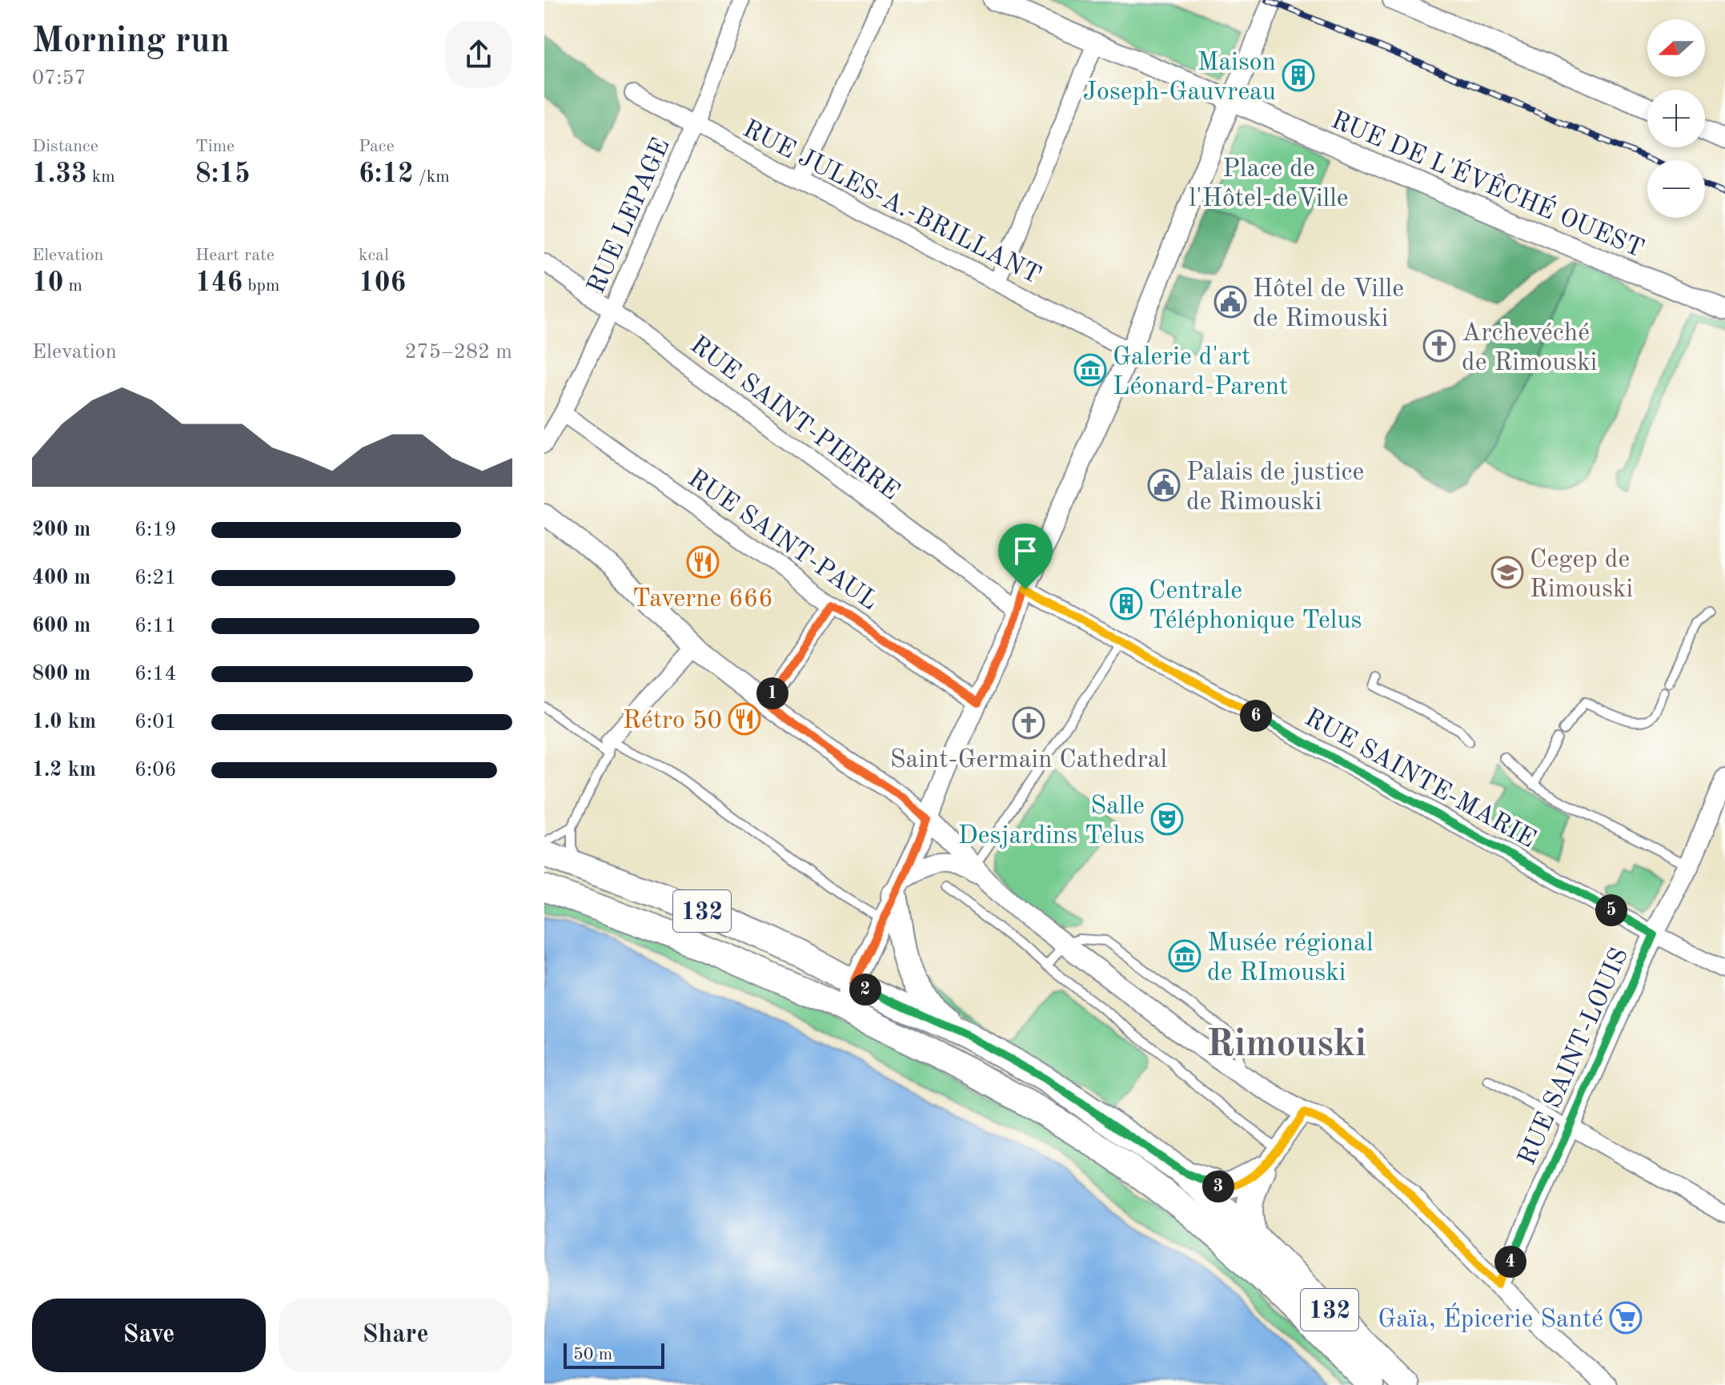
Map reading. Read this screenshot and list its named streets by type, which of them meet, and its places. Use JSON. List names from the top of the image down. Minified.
{"streets":{"main road":["132"],"street":["RUE DE L'ÉVÊCHÉ OUEST","RUE JULES-A.-BRILLANT","RUE LEPAGE","RUE SAINT-PIERRE","RUE SAINT-PAUL","RUE SAINTE-MARIE","RUE SAINT-LOUIS"]},"crossings":[["RUE JULES-A.-BRILLANT","RUE LEPAGE"],["RUE LEPAGE","RUE SAINT-PIERRE"],["RUE LEPAGE","RUE SAINT-PAUL"],["RUE SAINTE-MARIE","RUE SAINT-LOUIS"]],"districts":["Rimouski"],"parks":["Place de l'Hôtel-deVille"],"places":{"building":["Maison Joseph-Gauvreau","Centrale Téléphonique Telus"],"public building":["Hôtel de Ville de Rimouski","Palais de justice de Rimouski"],"church":["Archevéché de Rimouski","Saint-Germain Cathedral"],"museum":["Galerie d'art Léonard-Parent","Musée régional de RImouski"],"restaurant":["Taverne 666","Rétro 50"],"school or university":["Cegep de Rimouski"],"theatre":["Salle Desjardins Telus"],"supermarket":["Gaïa, Épicerie Santé"]},"scale_bar":"50 m","north":"left","page":{"heading":["Morning run","07:57"],"map_buttons":["+","−"],"stats":[["Distance","1.33 km"],["Time","8:15"],["Pace","6:12 /km"],["Elevation","10 m"],["Heart rate","146 bpm"],["kcal","106"]],"chart":["Elevation","275–282 m"],"list":[{"name":"200 m","note":"6:19"},{"name":"400 m","note":"6:21"},{"name":"600 m","note":"6:11"},{"name":"800 m","note":"6:14"},{"name":"1.0 km","note":"6:01"},{"name":"1.2 km","note":"6:06"}],"pins":["1","6","5","2","3","4"],"buttons":["Save","Share"],"scale":"50 m"}}
